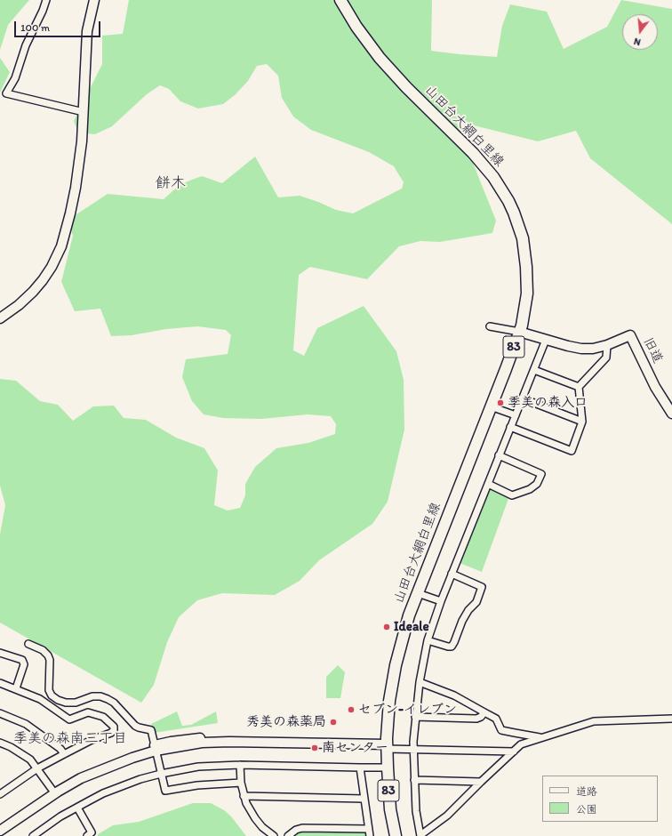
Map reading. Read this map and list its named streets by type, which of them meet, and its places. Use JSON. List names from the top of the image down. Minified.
{"streets":{"main road":["山田台大網白里線","83"],"street":["旧道"]},"crossings":[["山田台大網白里線","83"],["83","旧道"]],"districts":["餅木","季美の森南三丁目"],"places":["季美の森入口","Ideale","セブン-イレブン","秀美の森薬局","南センター"],"legend":["道路","公園"],"scale_bar":"100 m","north":"bottom"}
